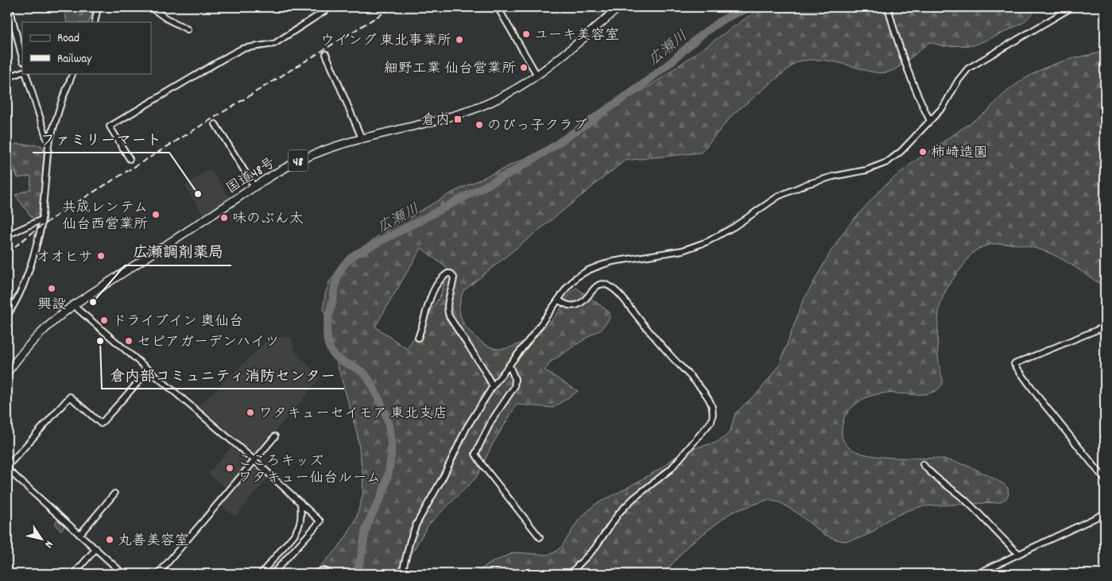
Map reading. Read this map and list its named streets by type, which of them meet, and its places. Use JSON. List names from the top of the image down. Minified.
{"streets":{"highway":["48","国道48号"]},"water":["広瀬川"],"places":{"other":["ユーキ美容室","ウイング 東北事業所","細野工業 仙台営業所","のびっ子クラブ","柿崎造園","ファミリーマート","共成レンテム 仙台西営業所","味のぶん太","オオヒサ","興設","広瀬調剤薬局","ドライブイン 奥仙台","倉内部コミュニティ消防センター","セピアガーデンハイツ","ワタキューセイモア 東北支店","こころキッズ ワタキュー仙台ルーム","丸善美容室"],"transit":["倉内"]},"legend":["Road","Railway"],"north":"bottom right"}
